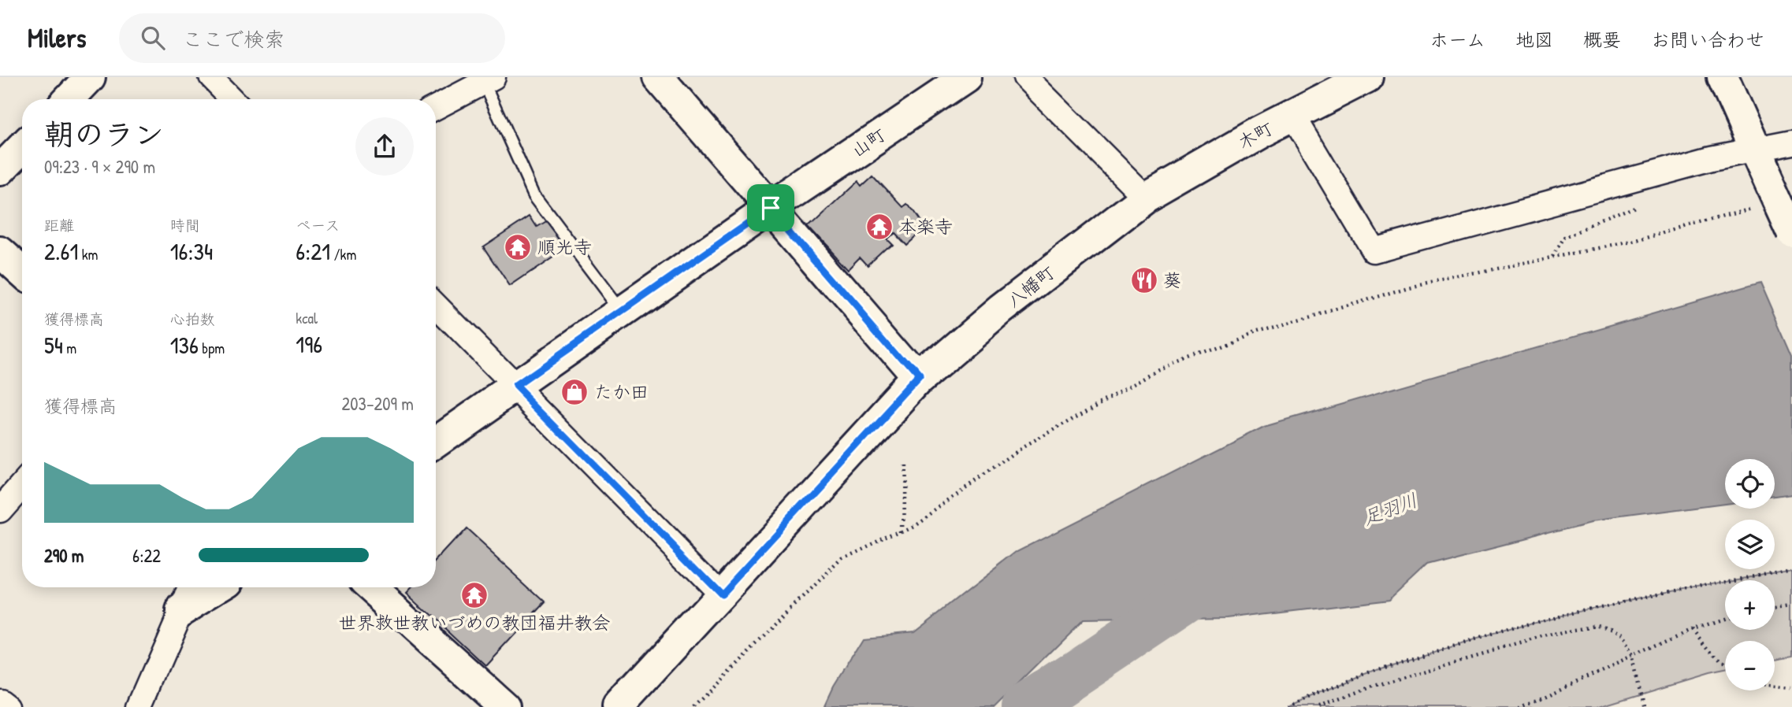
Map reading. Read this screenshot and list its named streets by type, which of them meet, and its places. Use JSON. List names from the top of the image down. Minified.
{"streets":{"street":["木町","山町","八幡町"]},"crossings":[["木町","八幡町"]],"water":["足羽川"],"places":{"temple":["本楽寺","順光寺","世界救世教いづめの教団福井教会"],"restaurant":["葵"],"shop":["たか田"]},"page":{"header":"Milers","search":"ここで検索","nav":["ホーム","地図","概要","お問い合わせ"],"heading":["朝のラン","09:23 · 9 × 290 m"],"stats":[["距離","2.61 km"],["時間","16:34"],["ペース","6:21 /km"],["獲得標高","54 m"],["心拍数","136 bpm"],["kcal","196"]],"chart":["獲得標高","203–209 m"],"map_buttons":["+","−"],"list":[{"name":"290 m","note":"6:22"}]}}
